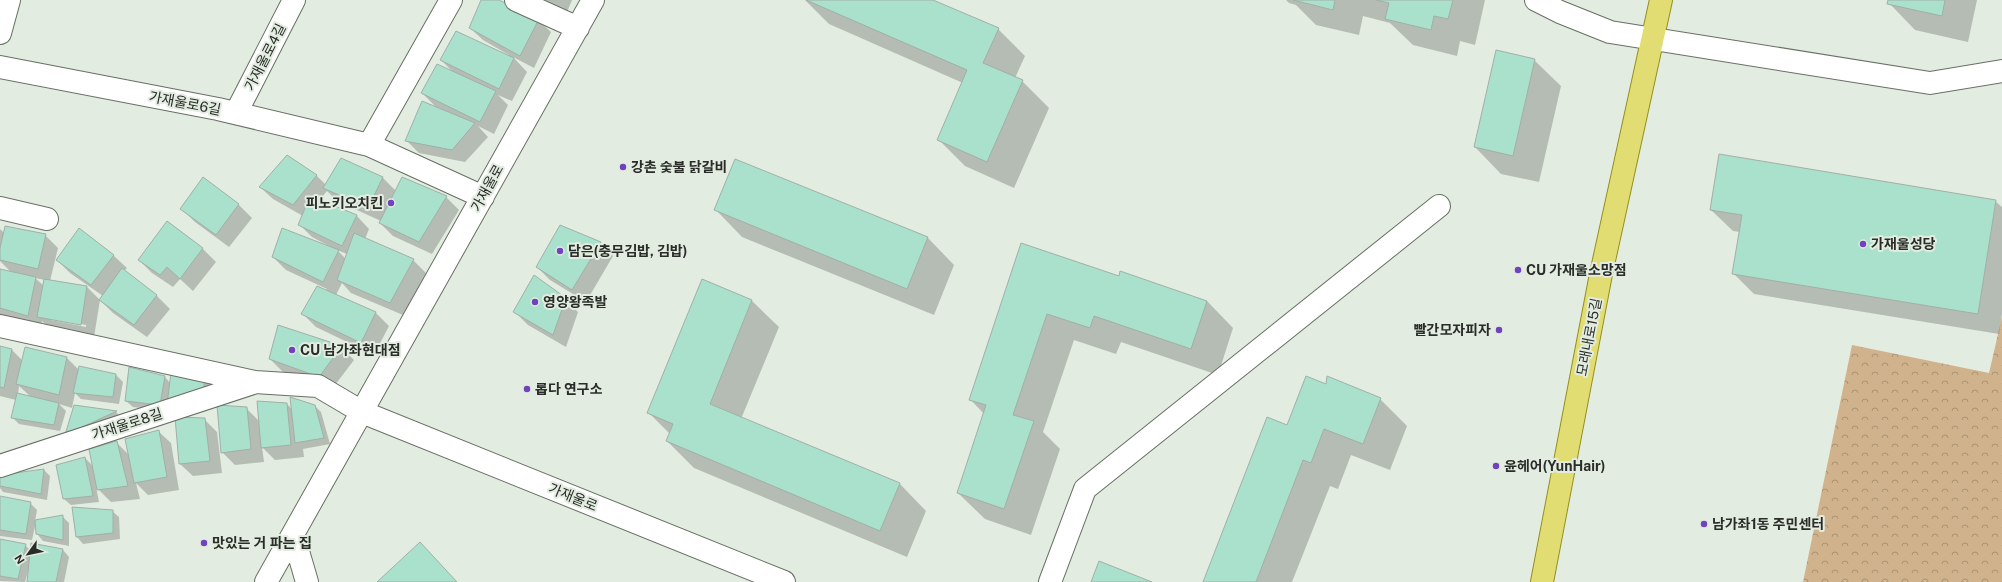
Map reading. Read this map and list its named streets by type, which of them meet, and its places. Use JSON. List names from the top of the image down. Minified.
{"streets":{"main road":["모래내로15길"],"street":["가재울로4길","가재울로6길","가재울로","가재울로8길"]},"crossings":[["가재울로4길","가재울로6길"],["가재울로6길","가재울로"],["가재울로","가재울로8길"]],"places":["강촌 숯불 닭갈비","피노키오치킨","가재울성당","담은(충무김밥, 김밥)","CU 가재울소망점","영양왕족발","빨간모자피자","CU 남가좌현대점","롭다 연구소","윤헤어(YunHair)","남가좌1동 주민센터","맛있는 거 파는 집"],"north":"bottom left"}
